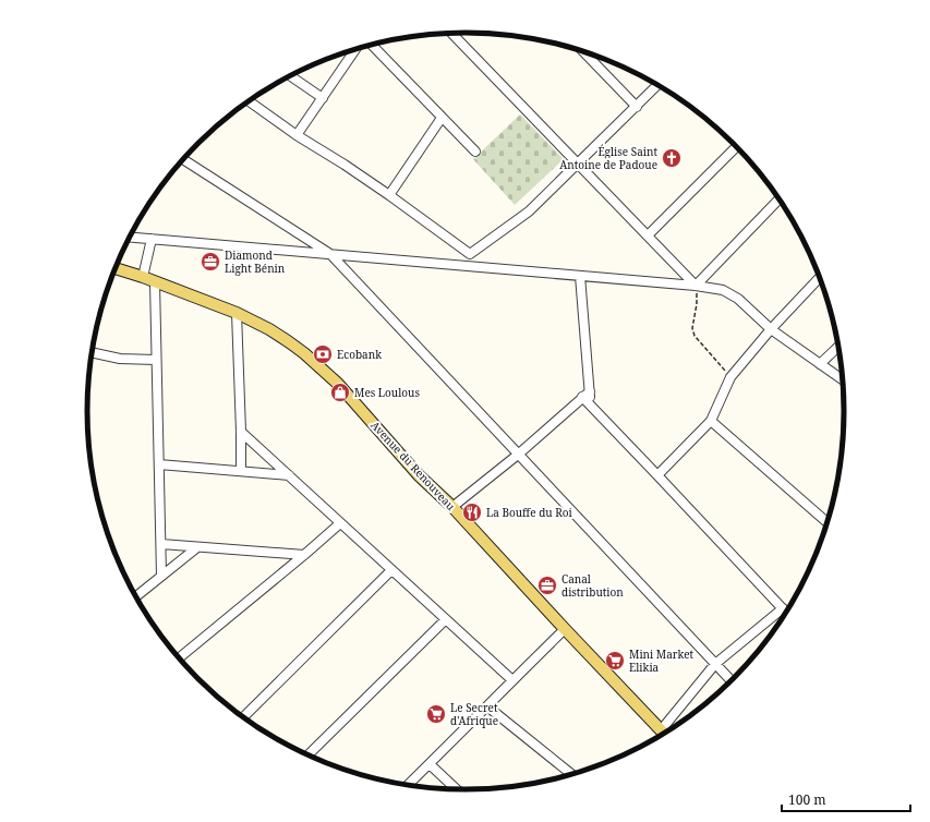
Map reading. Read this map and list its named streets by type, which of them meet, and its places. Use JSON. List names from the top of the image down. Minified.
{"streets":{"main road":["Avenue du Renouveau"]},"places":{"church":["Église Saint Antoine de Padoue"],"office":["Diamond Light Bénin","Canal distribution"],"bank":["Ecobank"],"shop":["Mes Loulous"],"restaurant":["La Bouffe du Roi"],"supermarket":["Mini Market Elikia","Le Secret d'Afrique"]},"scale_bar":"100 m"}
